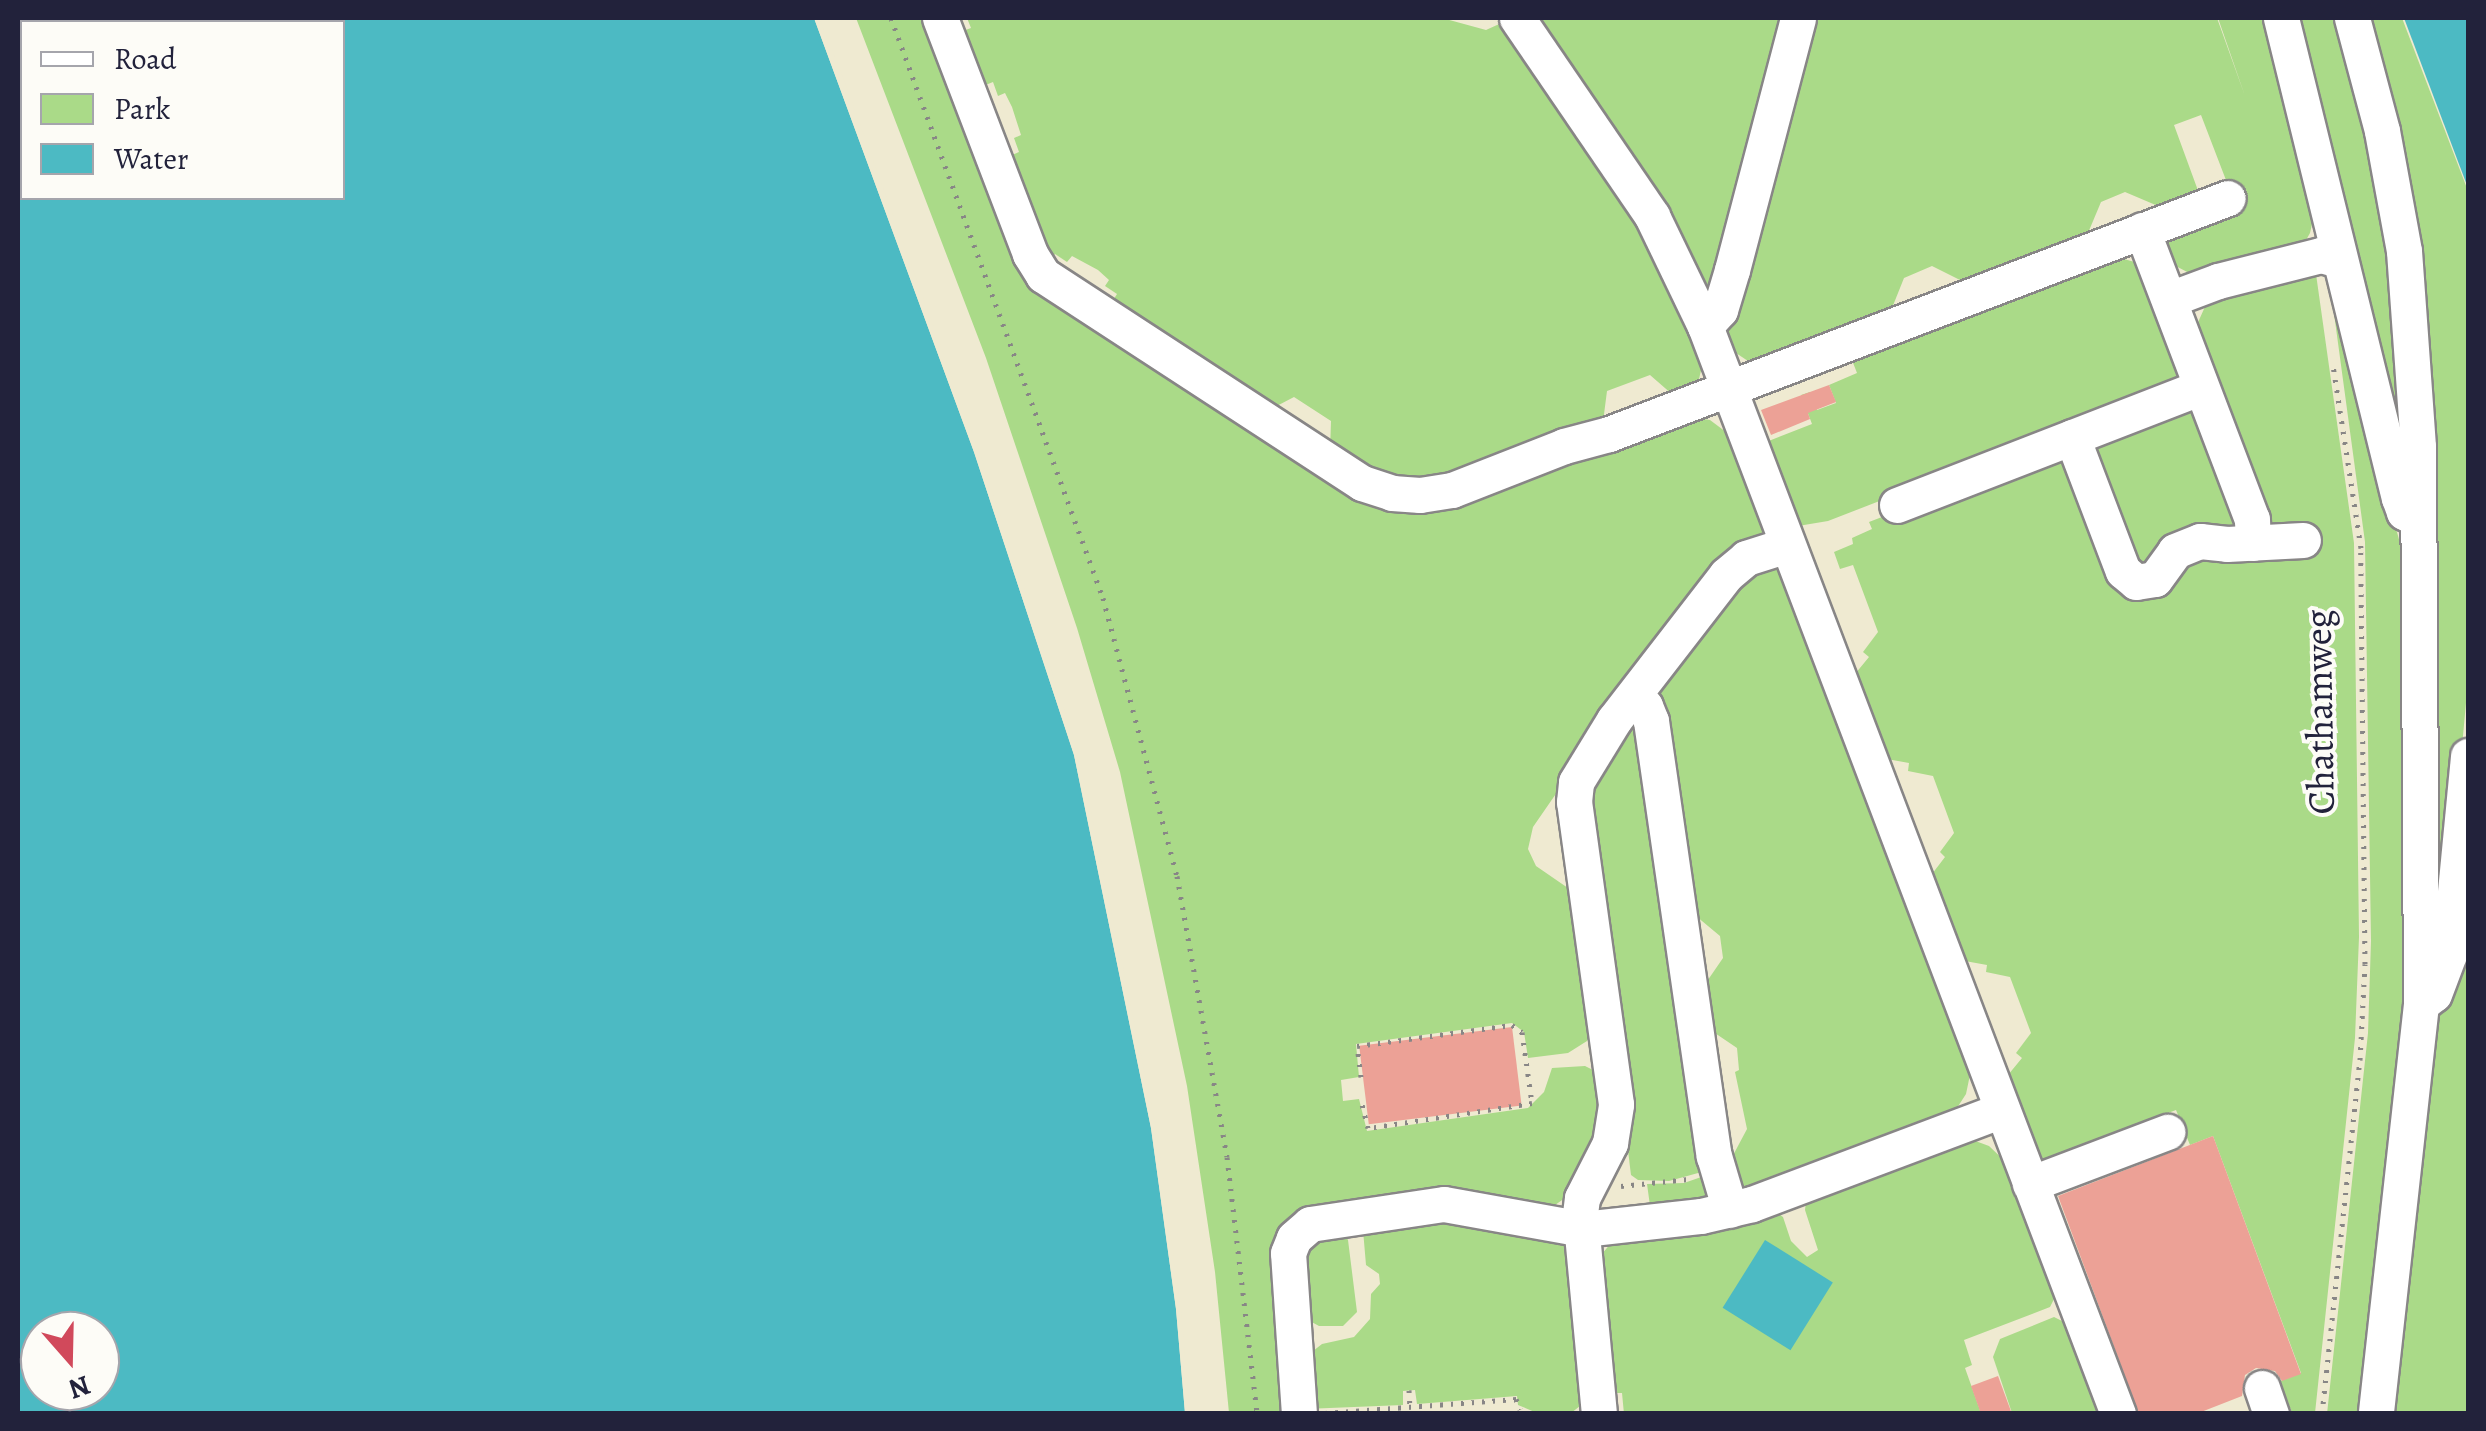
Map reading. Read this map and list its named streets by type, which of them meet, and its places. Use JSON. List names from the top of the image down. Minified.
{"streets":{"path":["Chathamweg"]},"legend":["Road","Park","Water"],"north":"bottom"}
